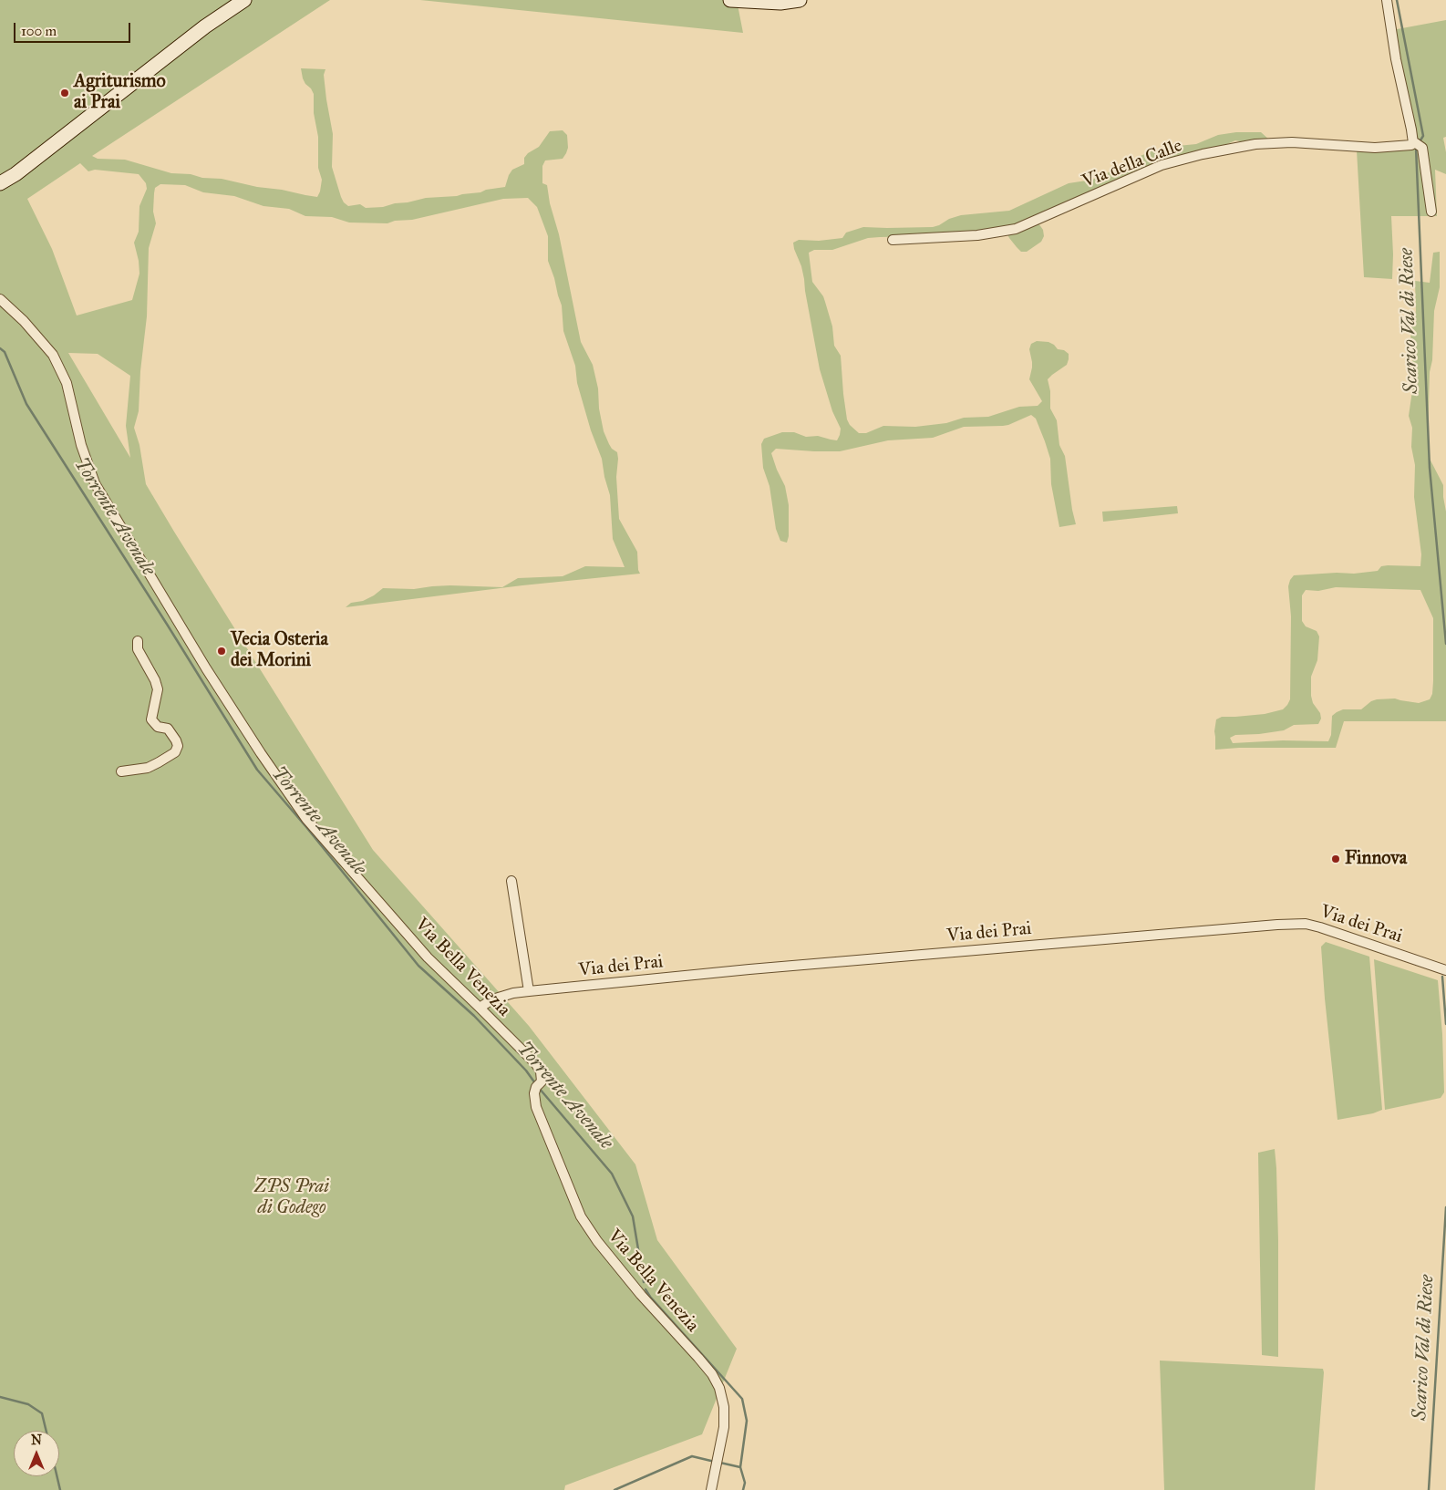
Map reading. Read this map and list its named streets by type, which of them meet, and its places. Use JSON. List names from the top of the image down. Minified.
{"streets":{"street":["Via della Calle","Via dei Prai","Via Bella Venezia"]},"crossings":[["Via dei Prai","Via Bella Venezia"]],"water":["Scarico Val di Riese","Torrente Avenale"],"parks":["ZPS Prai di Godego"],"places":["Agriturismo ai Prai","Vecia Osteria dei Morini","Finnova"],"scale_bar":"100 m","north":"top"}
